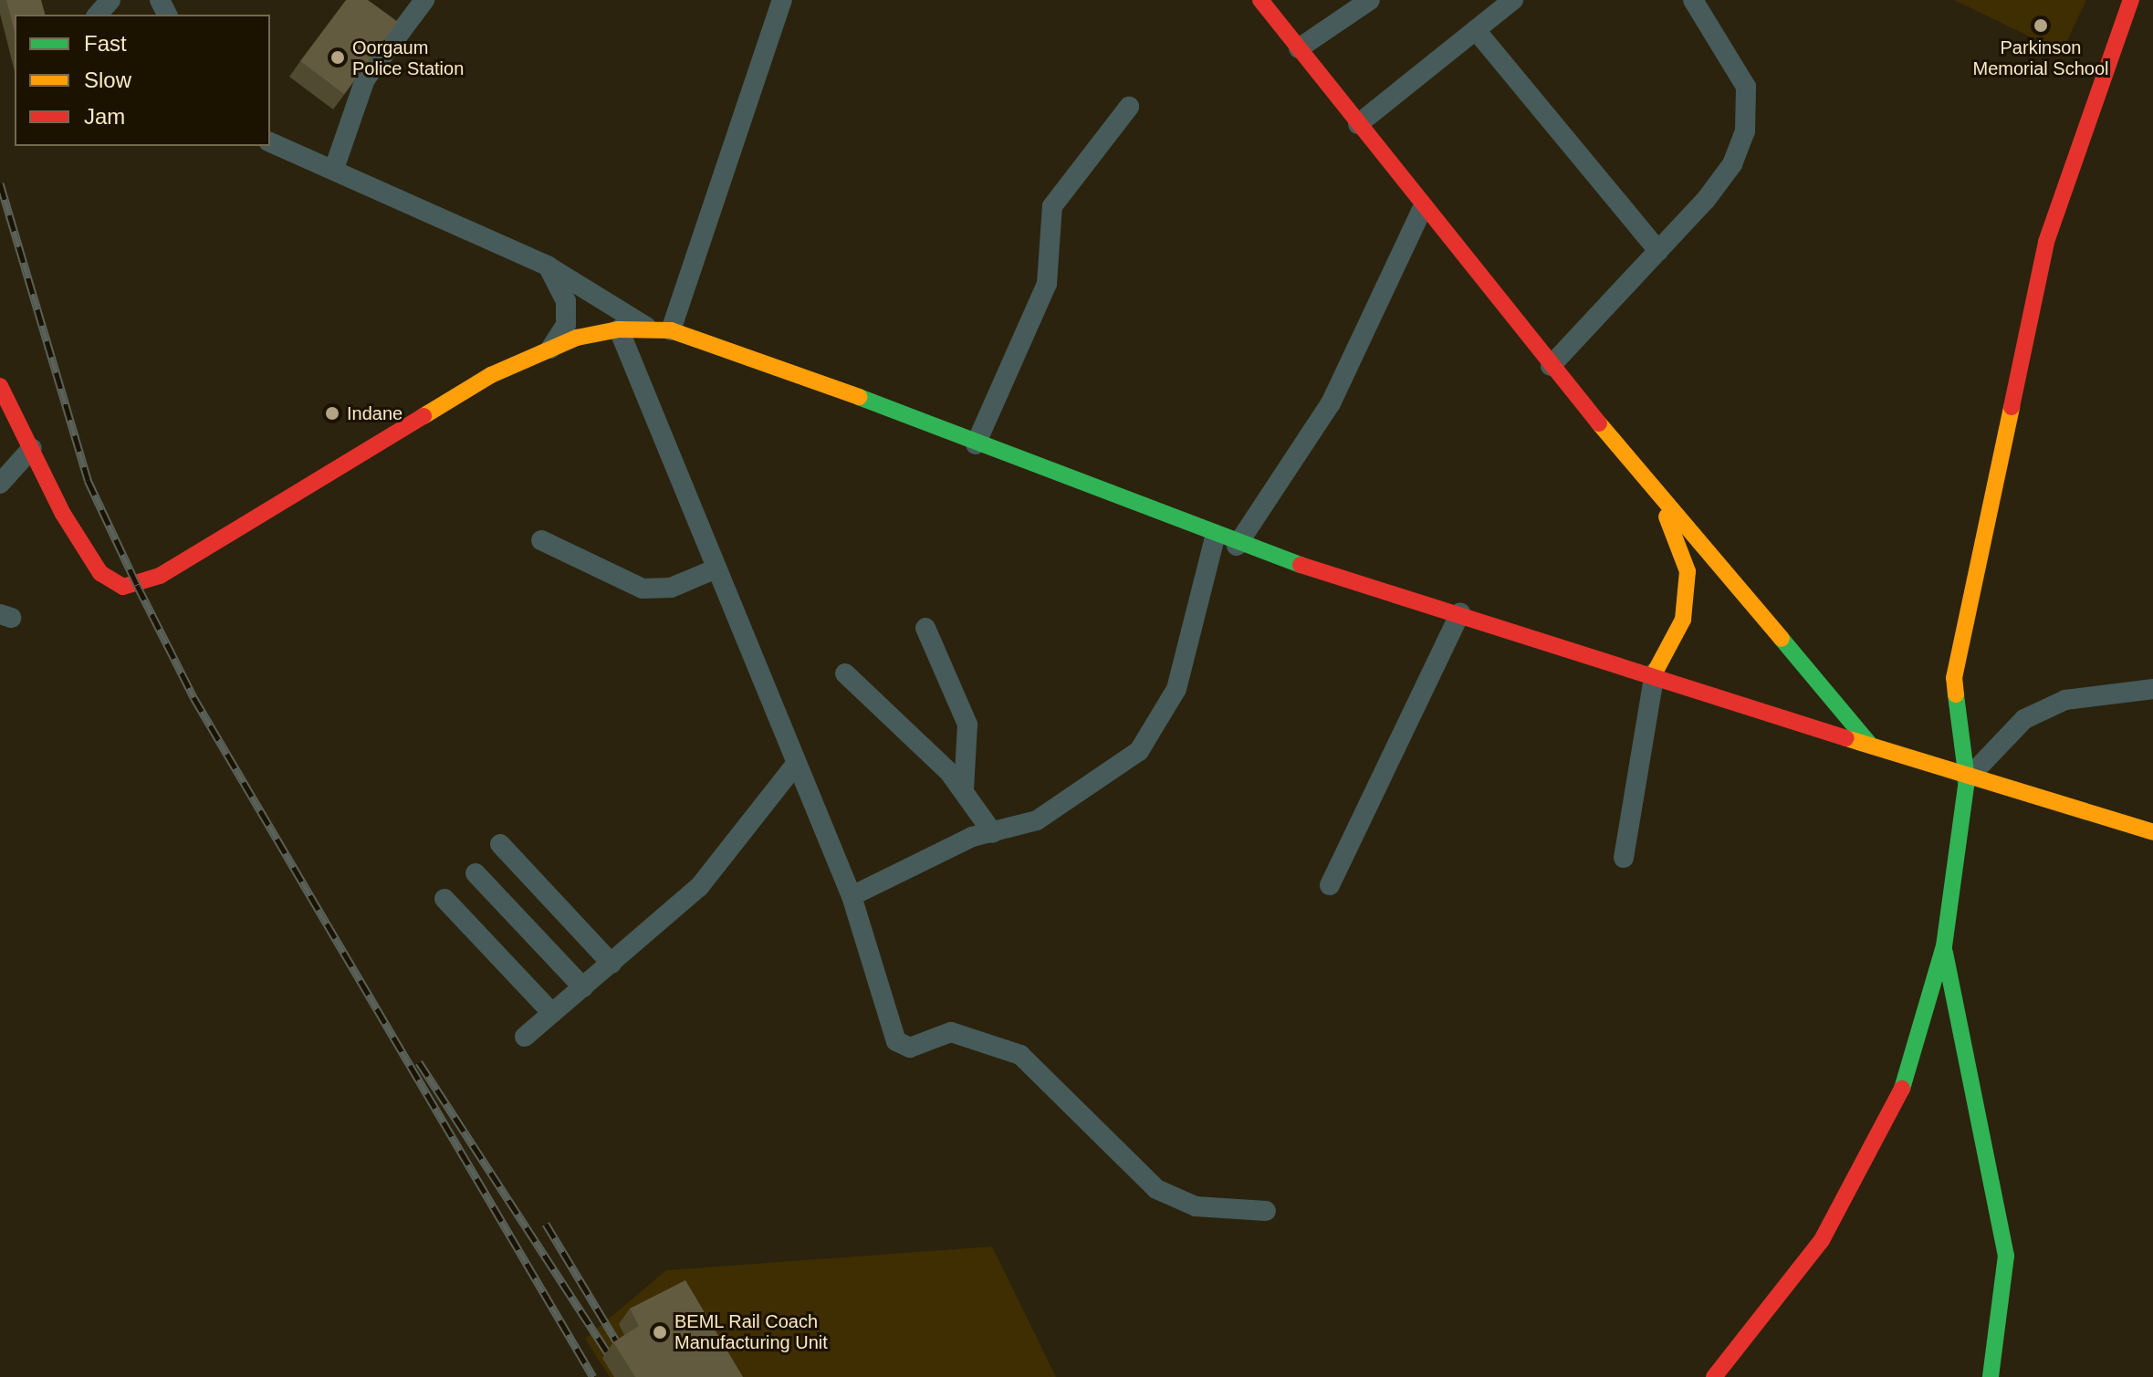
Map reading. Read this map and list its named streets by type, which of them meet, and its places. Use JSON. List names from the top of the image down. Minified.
{"places":["Parkinson Memorial School","Oorgaum Police Station","Indane","BEML Rail Coach Manufacturing Unit"],"legend":["Fast","Slow","Jam"]}
